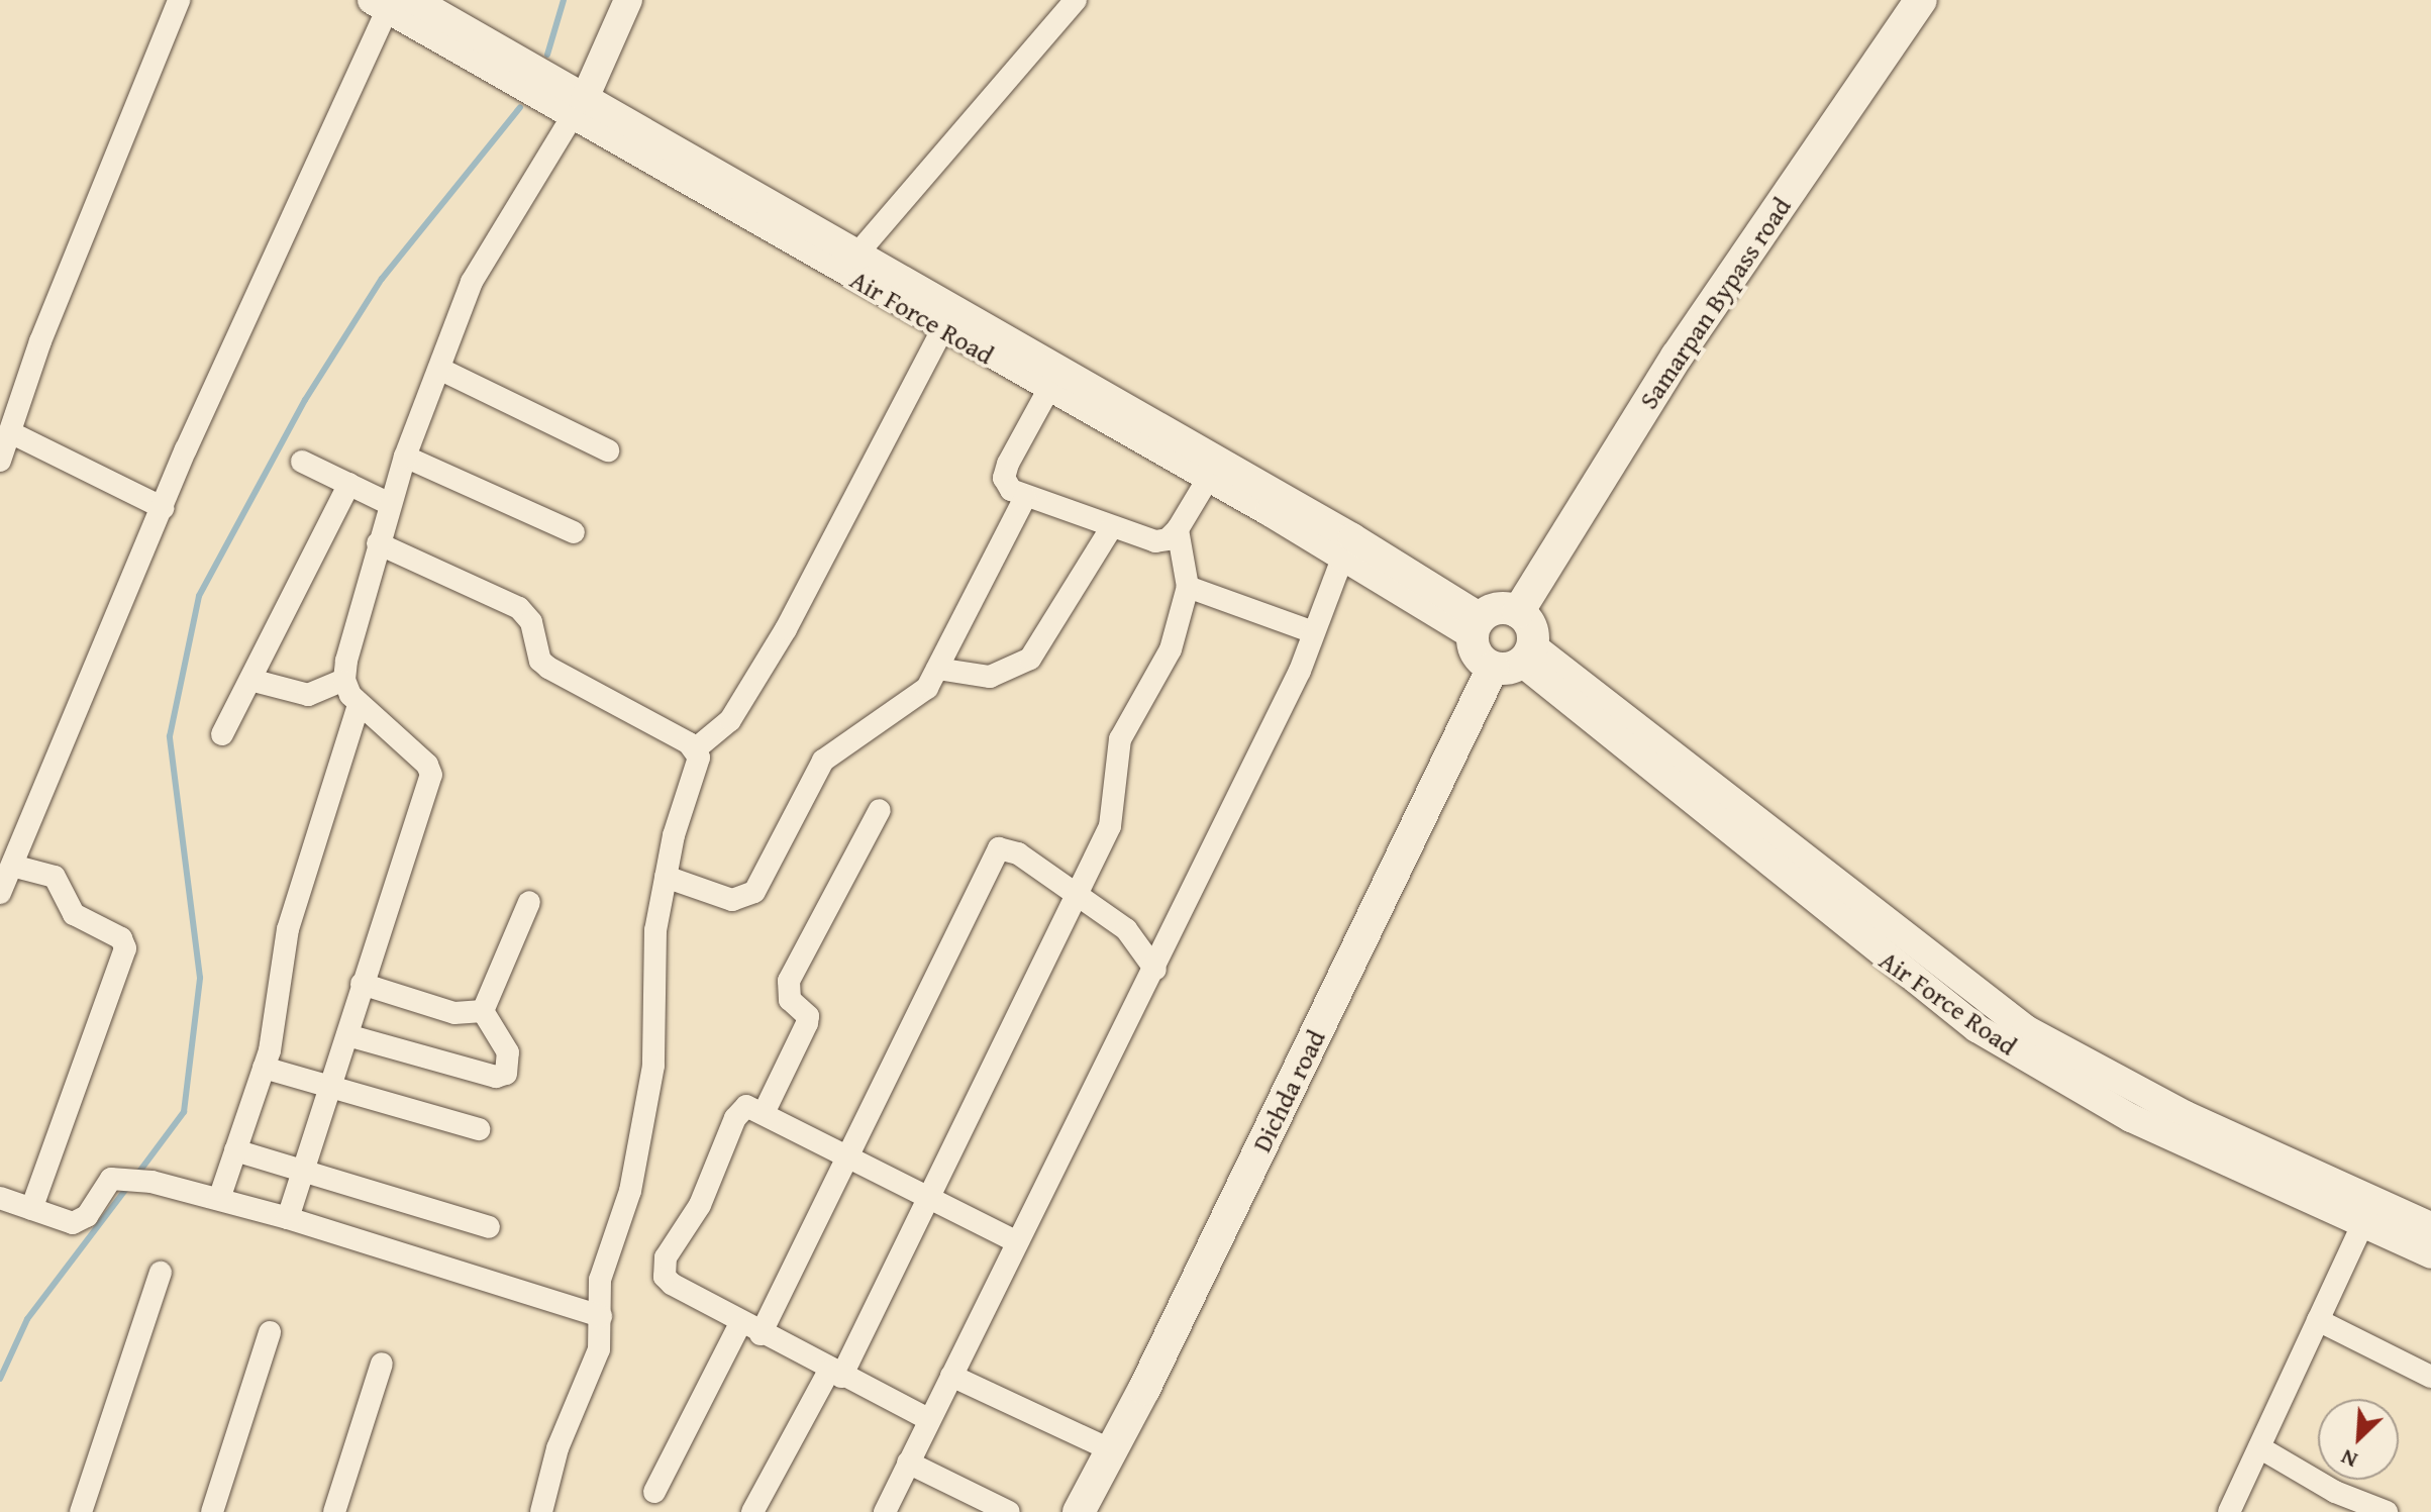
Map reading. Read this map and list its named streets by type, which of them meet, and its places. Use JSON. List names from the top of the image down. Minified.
{"streets":{"main road":["Samarpan Bypass road","Dichda road"],"street":["Air Force Road"]},"crossings":[["Samarpan Bypass road","Air Force Road"],["Samarpan Bypass road","Dichda road"],["Air Force Road","Dichda road"]],"north":"bottom left"}
